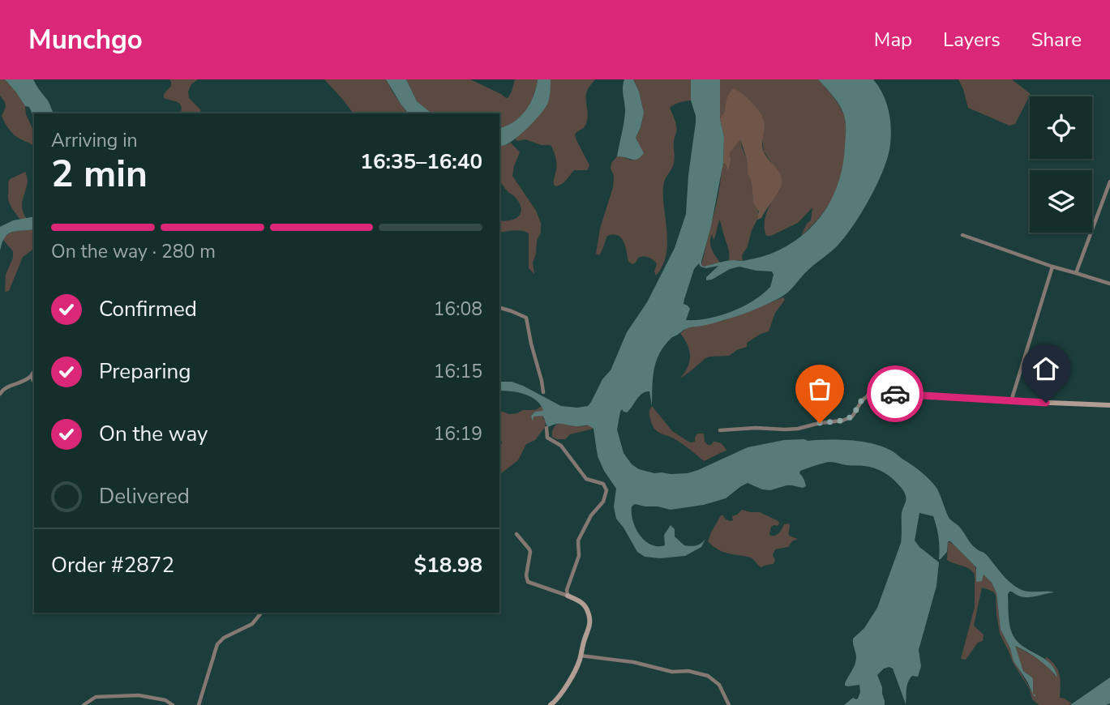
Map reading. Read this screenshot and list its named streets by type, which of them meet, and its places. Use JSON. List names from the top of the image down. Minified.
{"page":{"header":"Munchgo","nav":["Map","Layers","Share"],"heading":["2 min","Arriving in","16:35–16:40"],"panel":["Order #2872","$18.98"],"bar":"On the way · 280 m","list":[["Confirmed","16:08"],["Preparing","16:15"],["On the way","16:19"],"Delivered"]}}
